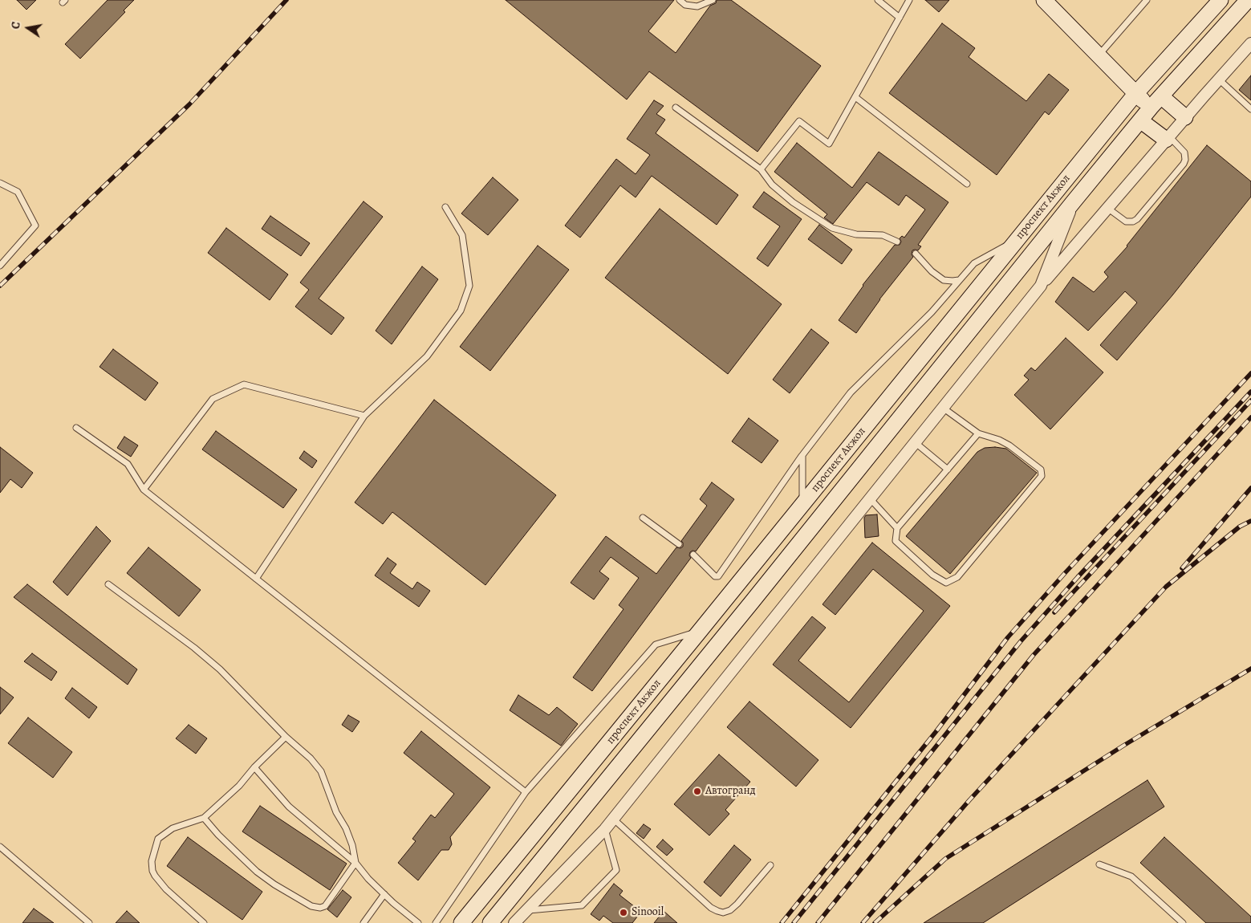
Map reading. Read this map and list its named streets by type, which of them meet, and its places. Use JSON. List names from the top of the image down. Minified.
{"streets":{"main road":["проспект Акжол"]},"places":["Автогранд","Sinooil"],"north":"left"}
